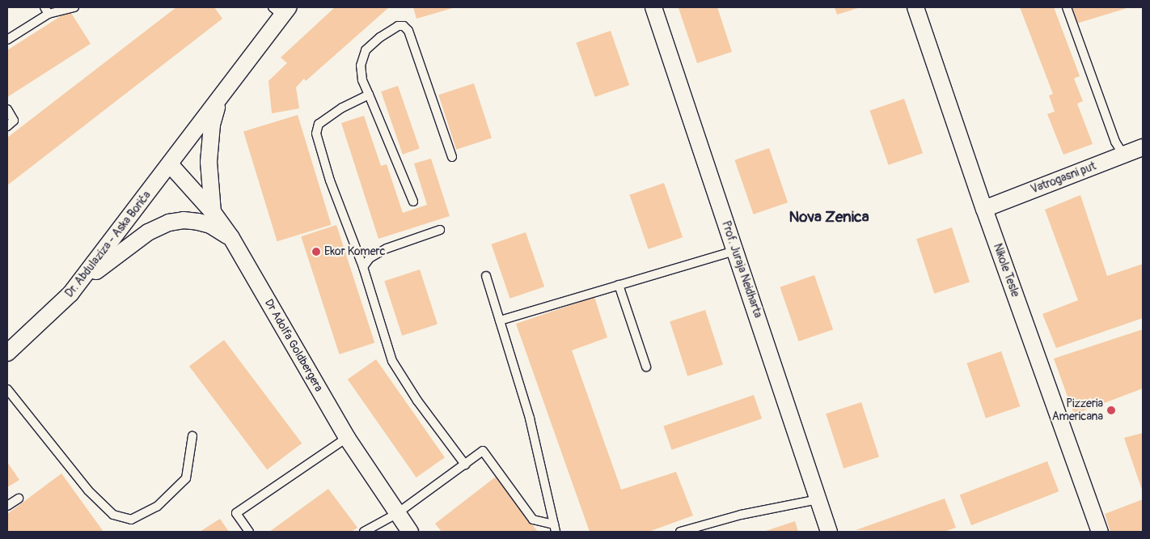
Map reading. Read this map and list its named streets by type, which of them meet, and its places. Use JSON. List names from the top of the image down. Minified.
{"streets":{"street":["Vatrogasni put","Dr. Abdulaziza - Aska Borića","Prof. Juraja Neidharta","Nikole Tesle","Dr Adolfa Goldbergera"]},"crossings":[["Vatrogasni put","Nikole Tesle"],["Dr. Abdulaziza - Aska Borića","Dr Adolfa Goldbergera"]],"districts":["Nova Zenica"],"places":["Ekor Komerc","Pizzeria Americana"]}
